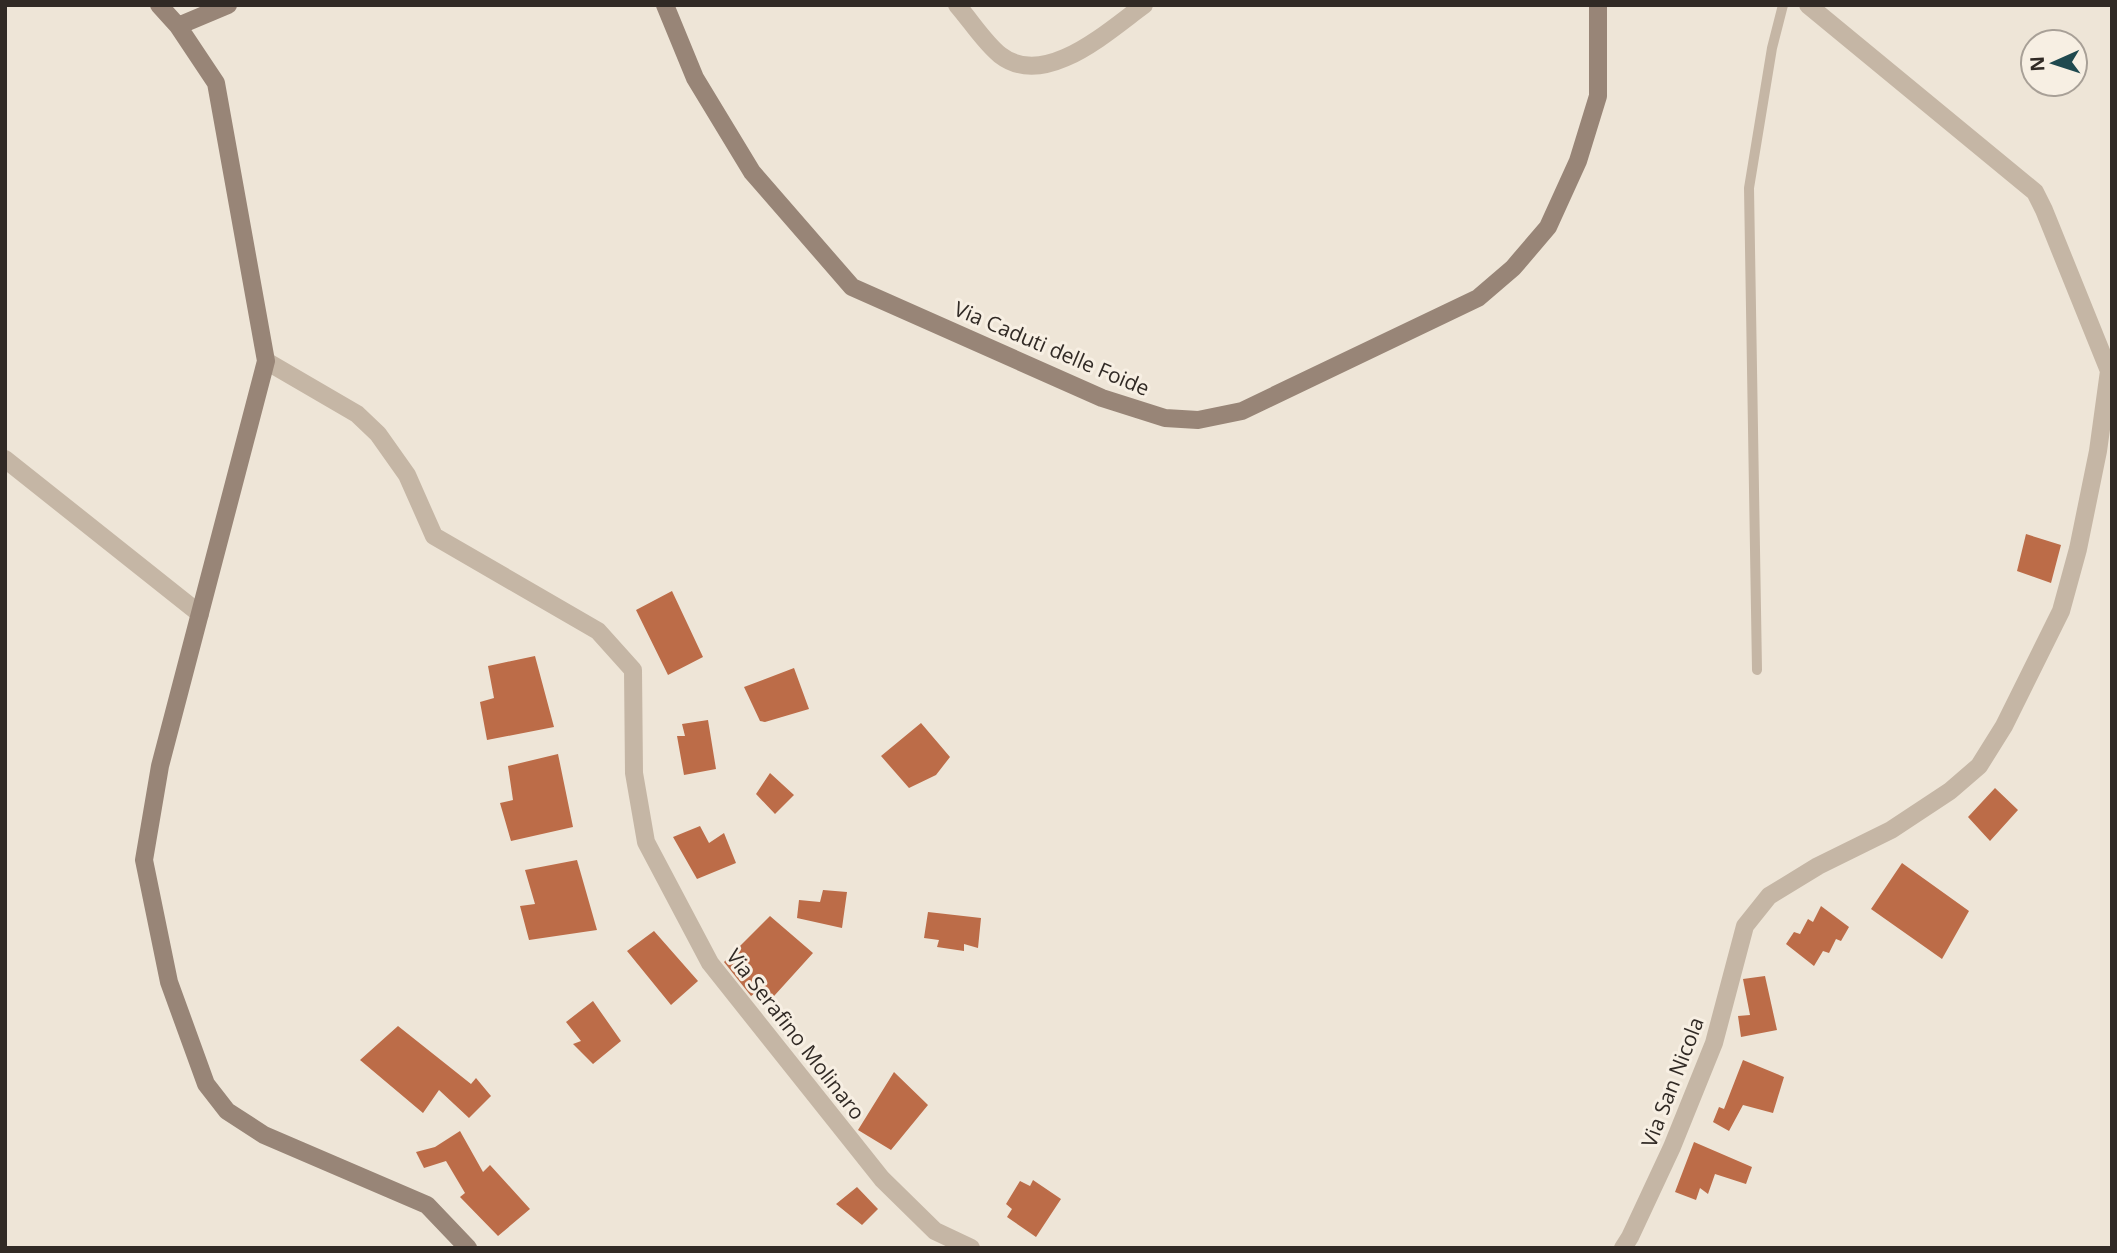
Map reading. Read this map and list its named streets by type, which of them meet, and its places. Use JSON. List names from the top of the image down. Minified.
{"streets":{"street":["Via Caduti delle Foide","Via Serafino Molinaro","Via San Nicola"]},"north":"left"}
